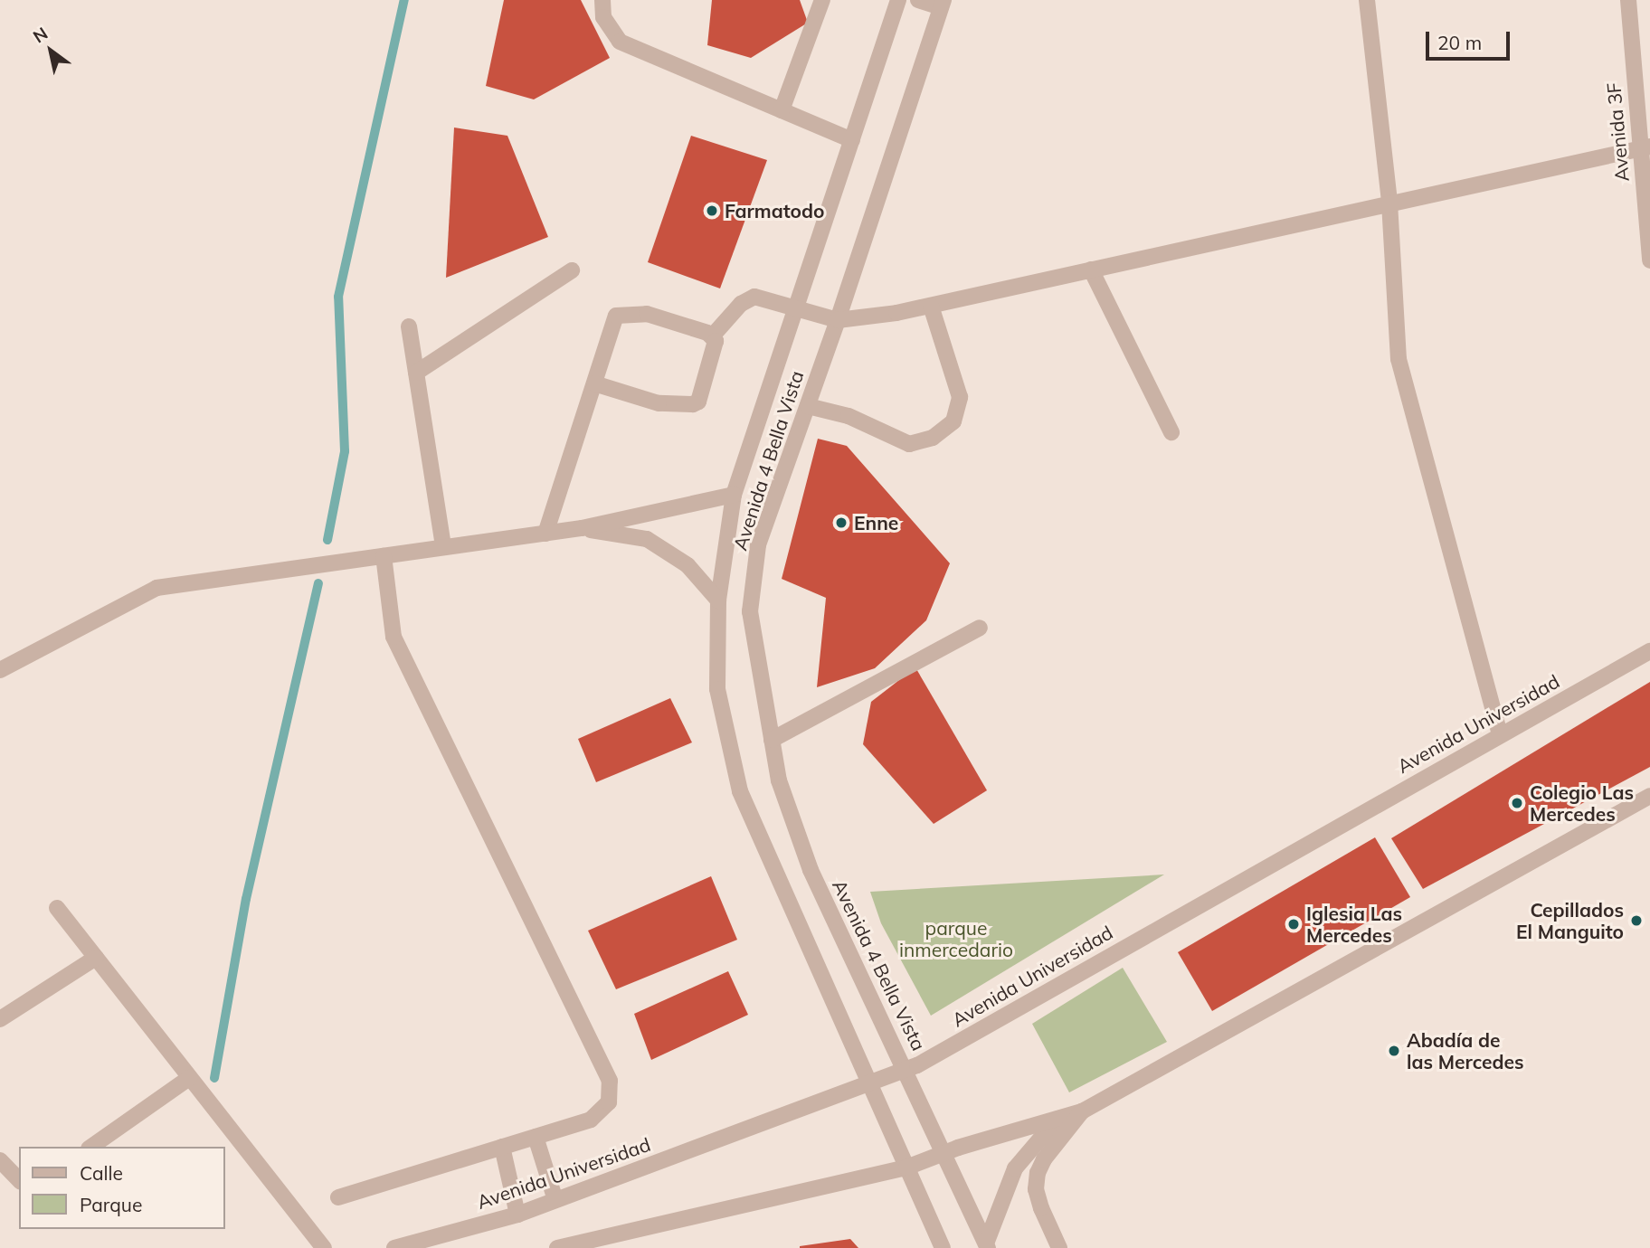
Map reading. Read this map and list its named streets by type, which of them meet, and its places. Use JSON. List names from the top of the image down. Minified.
{"streets":{"street":["Avenida 3F","Avenida 4 Bella Vista","Avenida Universidad"]},"crossings":[["Avenida 4 Bella Vista","Avenida Universidad"]],"parks":["parque inmercedario"],"places":["Farmatodo","Enne","Colegio Las Mercedes","Cepillados El Manguito","Iglesia Las Mercedes","Abadía de las Mercedes"],"legend":["Calle","Parque"],"scale_bar":"20 m","north":"top left"}
